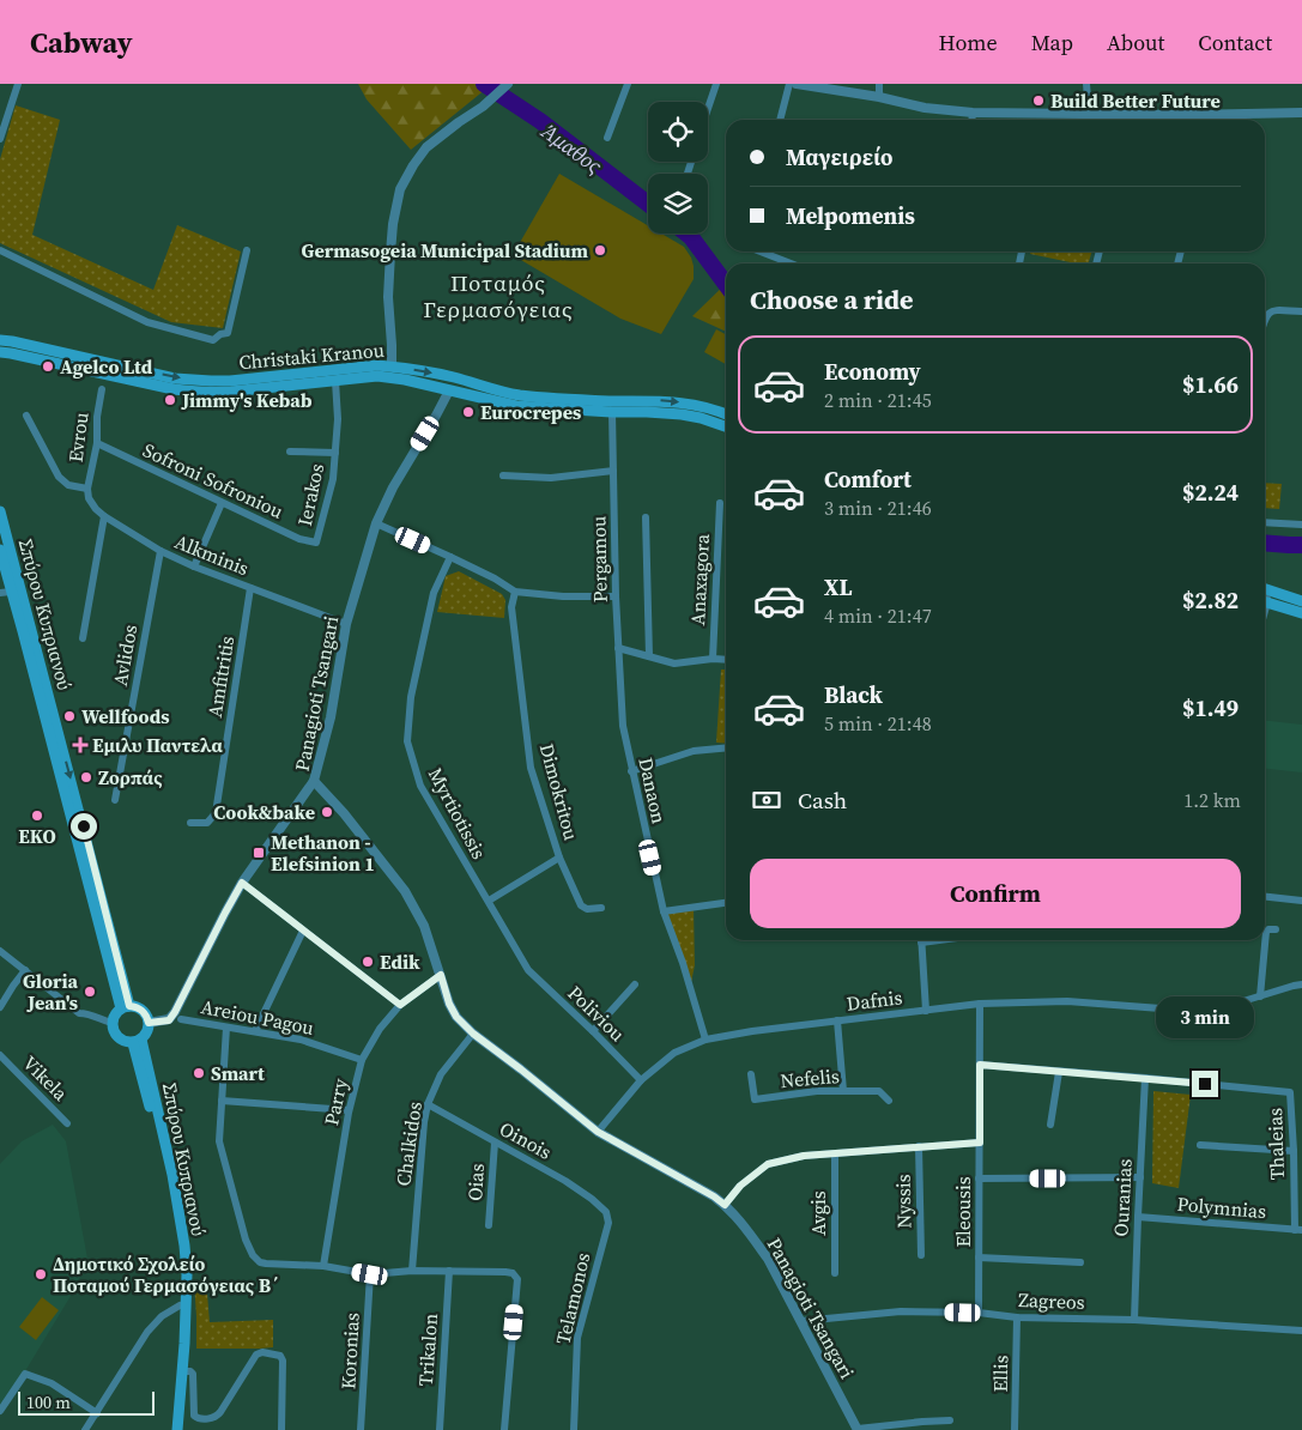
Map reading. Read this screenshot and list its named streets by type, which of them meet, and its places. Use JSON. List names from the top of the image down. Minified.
{"streets":{"main road":["Christaki Kranou","Σπύρου Κυπριανού"],"street":["Evrou","Sofroni Sofroniou","Ierakos","Alkminis","Pergamou","Anaxagora","Avlidos","Amfitritis","Panagioti Tsangari","Danaon","Dimokritou","Myrtiotissis","Dafnis","Poliviou","Areiou Pagou","Vikela","Nefelis","Parry","Oinois","Chalkidos","Thaleias","Oias","Ouranias","Nyssis","Polymnias","Eleousis","Avgis","Telamonos","Zagreos","Trikalon","Koronias","Ellis"]},"crossings":[["Christaki Kranou","Ierakos"],["Christaki Kranou","Pergamou"],["Christaki Kranou","Panagioti Tsangari"],["Evrou","Sofroni Sofroniou"],["Evrou","Alkminis"],["Sofroni Sofroniou","Ierakos"],["Alkminis","Avlidos"],["Alkminis","Amfitritis"],["Alkminis","Panagioti Tsangari"],["Pergamou","Danaon"],["Panagioti Tsangari","Dafnis"],["Panagioti Tsangari","Parry"],["Panagioti Tsangari","Chalkidos"],["Panagioti Tsangari","Zagreos"],["Danaon","Dafnis"],["Myrtiotissis","Poliviou"],["Dafnis","Poliviou"],["Dafnis","Eleousis"],["Areiou Pagou","Parry"],["Oinois","Chalkidos"],["Oinois","Oias"],["Oinois","Telamonos"],["Thaleias","Ouranias"],["Thaleias","Polymnias"],["Ouranias","Polymnias"],["Ouranias","Zagreos"],["Eleousis","Zagreos"],["Zagreos","Ellis"]],"districts":["Ποταμός Γερμασόγειας"],"water":["Άμαθος"],"places":{"other":["Build Better Future","Germasogeia Municipal Stadium","Agelco Ltd","Jimmy's Kebab","Eurocrepes","Wellfoods","Ζορπάς","Cook&bake","EKO","Edik","Gloria Jean's","Smart","Δημοτικό Σχολείο Ποταμού Γερμασόγειας Β΄"],"health":["Εμιλυ Παντελα"],"transit":["Methanon - Elefsinion 1"]},"scale_bar":"100 m","page":{"header":"Cabway","nav":["Home","Map","About","Contact"],"banner":["Μαγειρείο","Melpomenis"],"heading":"Choose a ride","list":[{"name":"Economy","note":"2 min · 21:45","value":"$1.66"},{"name":"Comfort","note":"3 min · 21:46","value":"$2.24"},{"name":"XL","note":"4 min · 21:47","value":"$2.82"},{"name":"Black","note":"5 min · 21:48","value":"$1.49"}],"pay":["Cash","1.2 km"],"buttons":"Confirm","bubble":"3 min","scale":"100 m"}}
